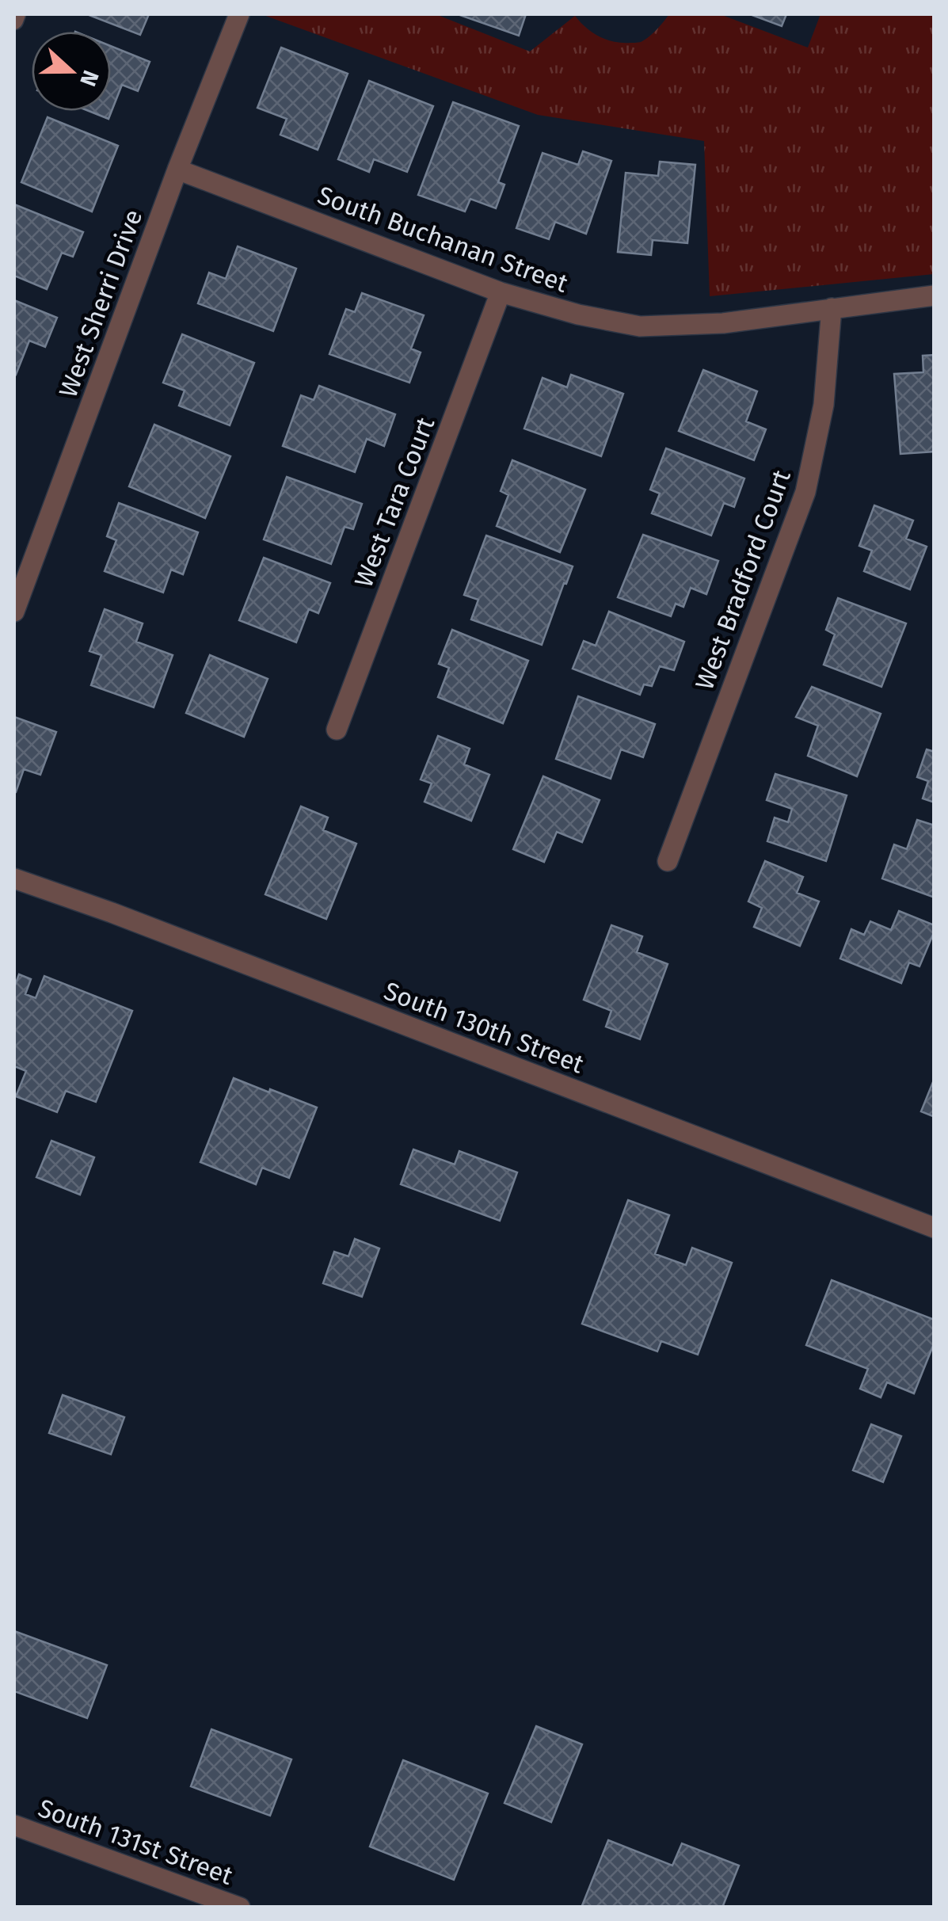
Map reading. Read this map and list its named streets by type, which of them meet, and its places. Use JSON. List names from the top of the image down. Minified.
{"streets":{"street":["South Buchanan Street","West Sherri Drive","West Tara Court","West Bradford Court","South 130th Street","South 131st Street"]},"crossings":[["South Buchanan Street","West Sherri Drive"],["South Buchanan Street","West Tara Court"],["South Buchanan Street","West Bradford Court"]],"north":"right"}
